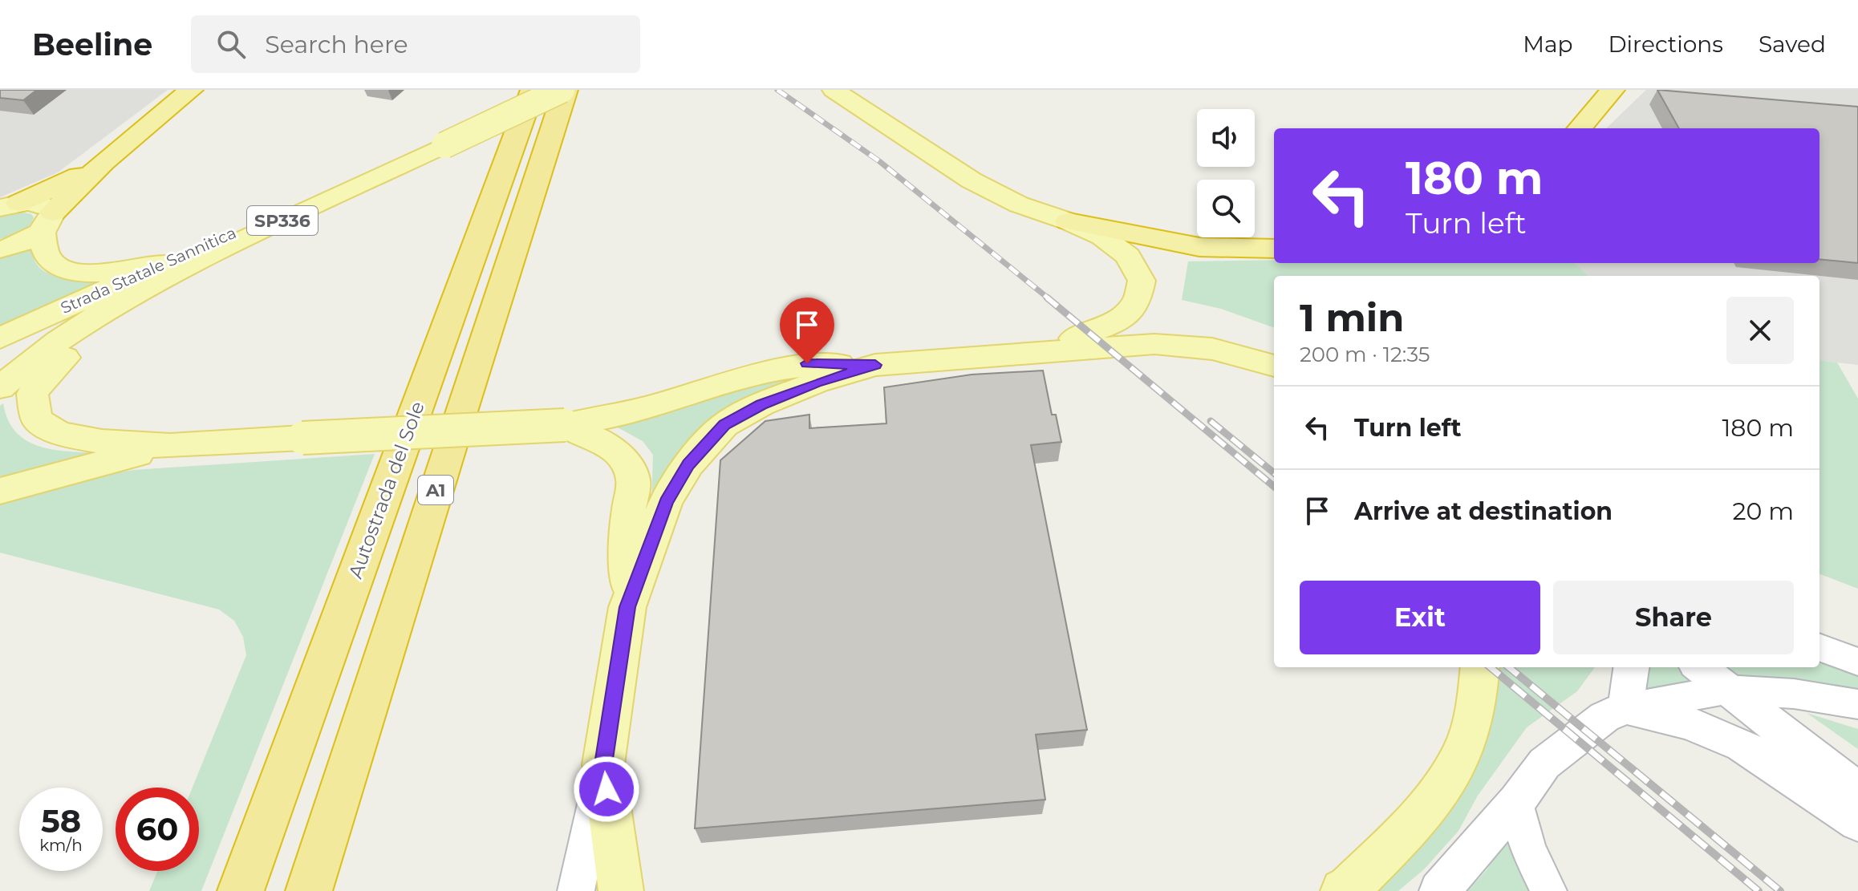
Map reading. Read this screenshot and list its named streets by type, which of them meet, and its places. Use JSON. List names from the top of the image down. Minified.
{"streets":{"highway":["Autostrada del Sole","A1"],"main road":["SP336","Strada Statale Sannitica"]},"crossings":[["Strada Statale Sannitica","A1"]],"page":{"header":"Beeline","search":"Search here","nav":["Map","Directions","Saved"],"turn":["180 m","Turn left"],"heading":["1 min","200 m · 12:35"],"list":[{"name":"Turn left","value":"180 m"},{"name":"Arrive at destination","value":"20 m"}],"buttons":["Exit","Share"],"speed":"58 km/h","limit":"60"}}
